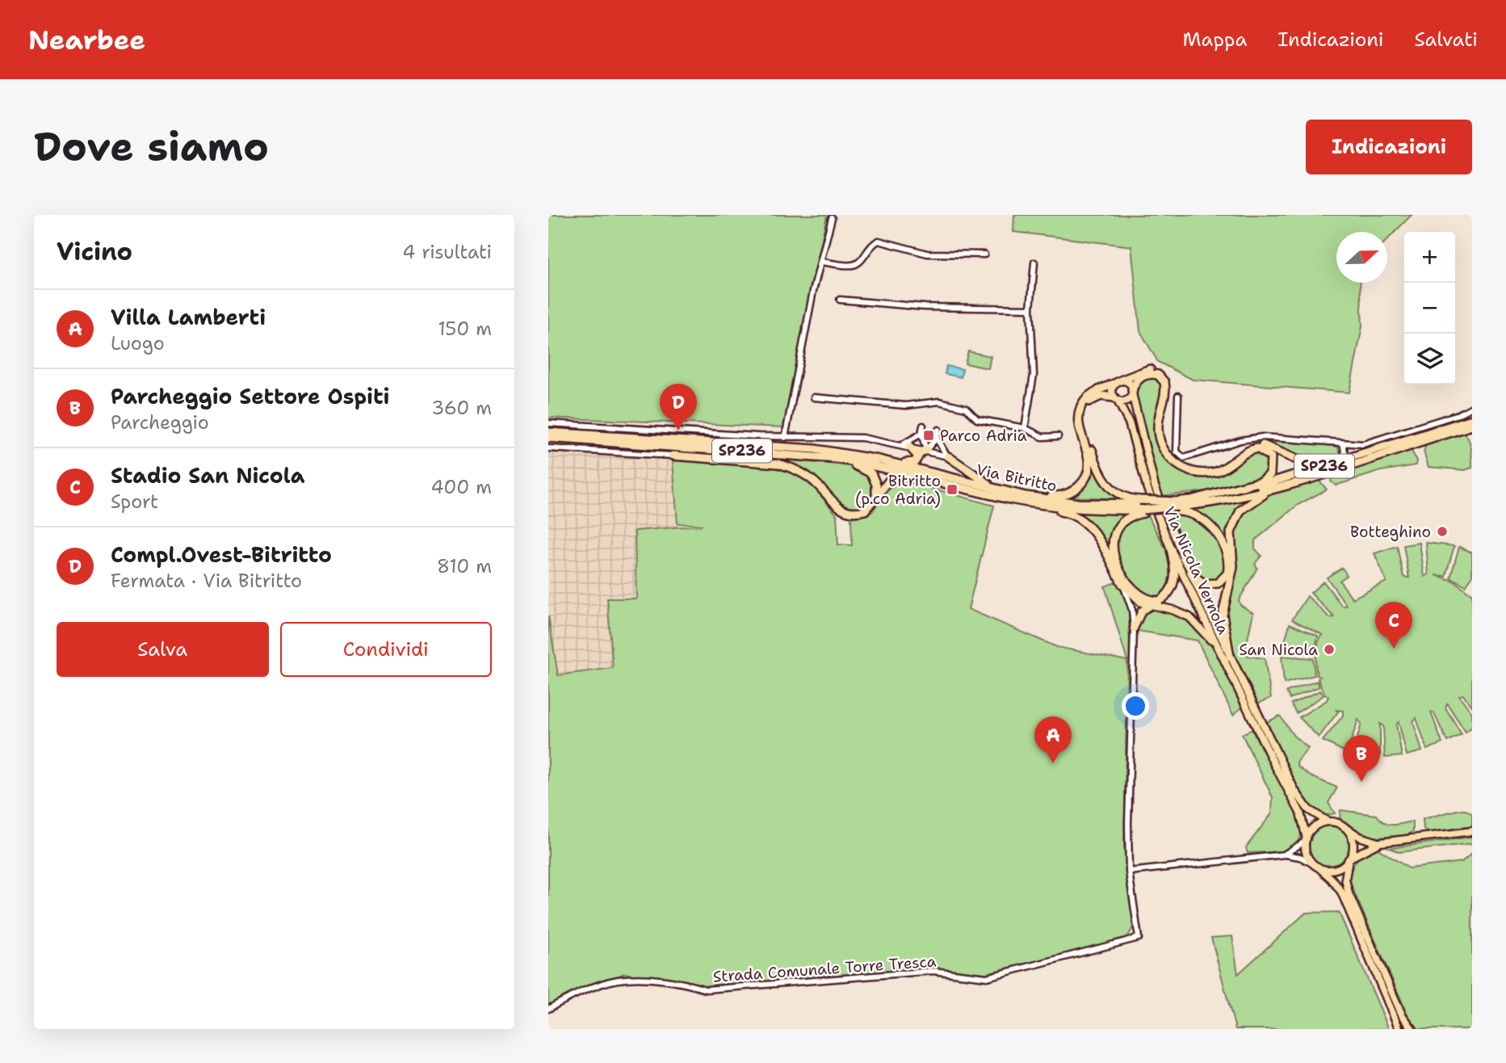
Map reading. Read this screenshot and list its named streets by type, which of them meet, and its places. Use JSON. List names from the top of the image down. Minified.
{"streets":{"highway":["SP236","Via Bitritto"],"main road":["Via Nicola Vernola"],"street":["Strada Comunale Torre Tresca"]},"places":{"transit":["Parco Adria","Bitritto (p.co Adria)"],"other":["Botteghino","San Nicola"]},"north":"right","page":{"header":"Nearbee","nav":["Mappa","Indicazioni","Salvati"],"buttons":["Indicazioni",["Salva","Condividi"]],"title":"Dove siamo","heading":["Vicino","4 risultati"],"map_buttons":["+","−"],"list":[{"mark":"A","name":"Villa Lamberti","note":"Luogo","value":"150 m"},{"mark":"B","name":"Parcheggio Settore Ospiti","note":"Parcheggio","value":"360 m"},{"mark":"C","name":"Stadio San Nicola","note":"Sport","value":"400 m"},{"mark":"D","name":"Compl.Ovest-Bitritto","note":"Fermata · Via Bitritto","value":"810 m"}],"pins":["D","C","A","B"]}}
